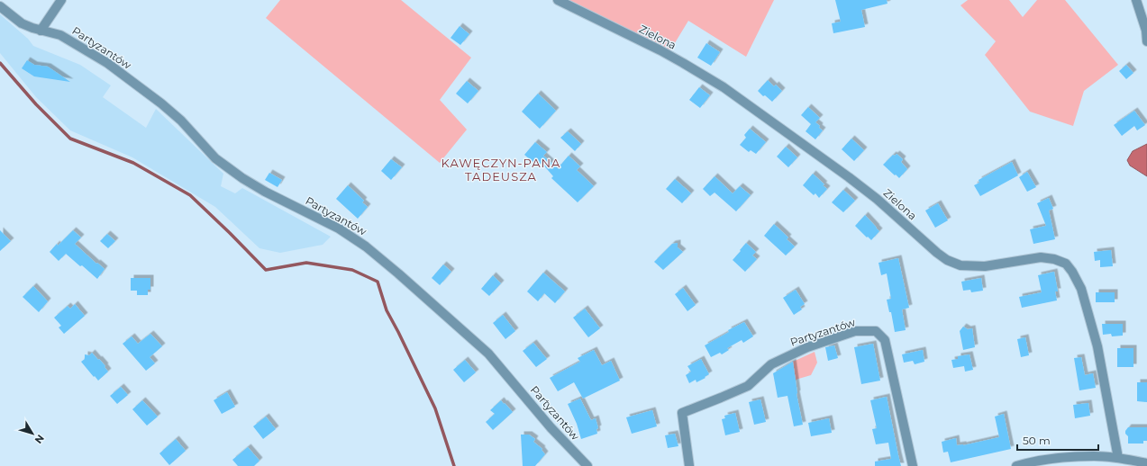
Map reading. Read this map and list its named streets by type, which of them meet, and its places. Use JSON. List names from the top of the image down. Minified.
{"streets":{"street":["Zielona","Partyzantów"]},"districts":["KAWĘCZYN-PANA TADEUSZA"],"scale_bar":"50 m","north":"bottom right"}
